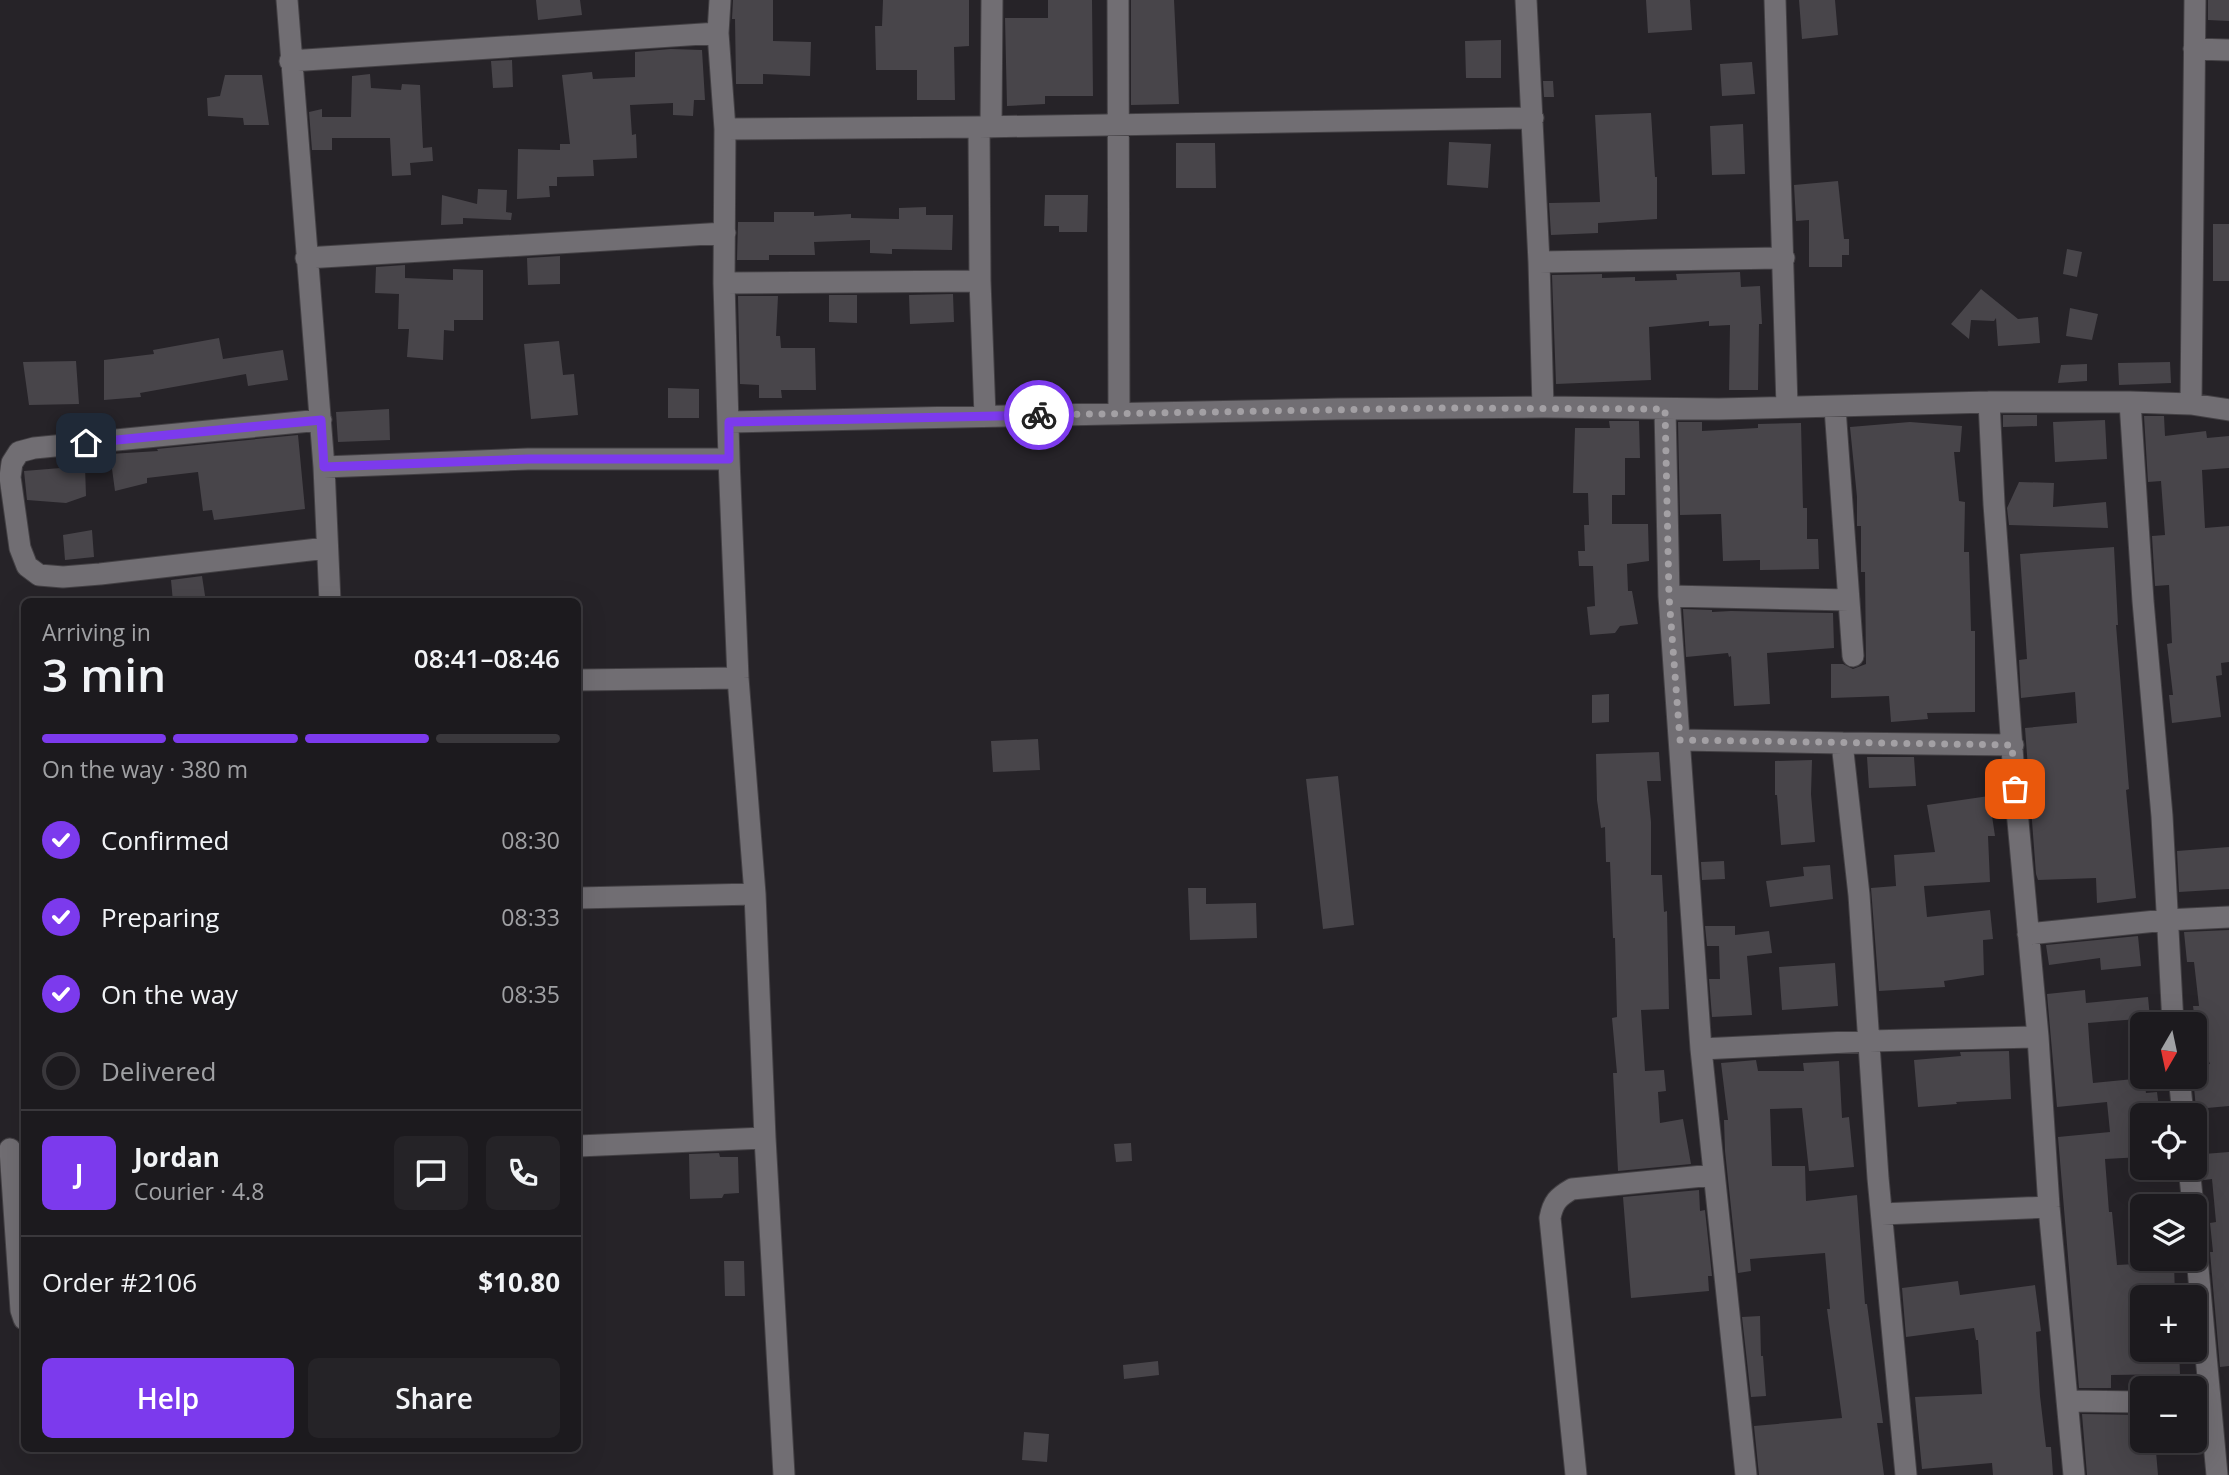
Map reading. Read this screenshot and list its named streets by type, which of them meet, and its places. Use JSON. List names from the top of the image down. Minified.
{"north":"bottom","page":{"heading":["3 min","Arriving in","08:41–08:46"],"panel":["Jordan","Courier · 4.8","Order #2106","$10.80"],"bar":"On the way · 380 m","list":[["Confirmed","08:30"],["Preparing","08:33"],["On the way","08:35"],"Delivered"],"map_buttons":["+","−"],"round":"J","buttons":["Help","Share"]}}
